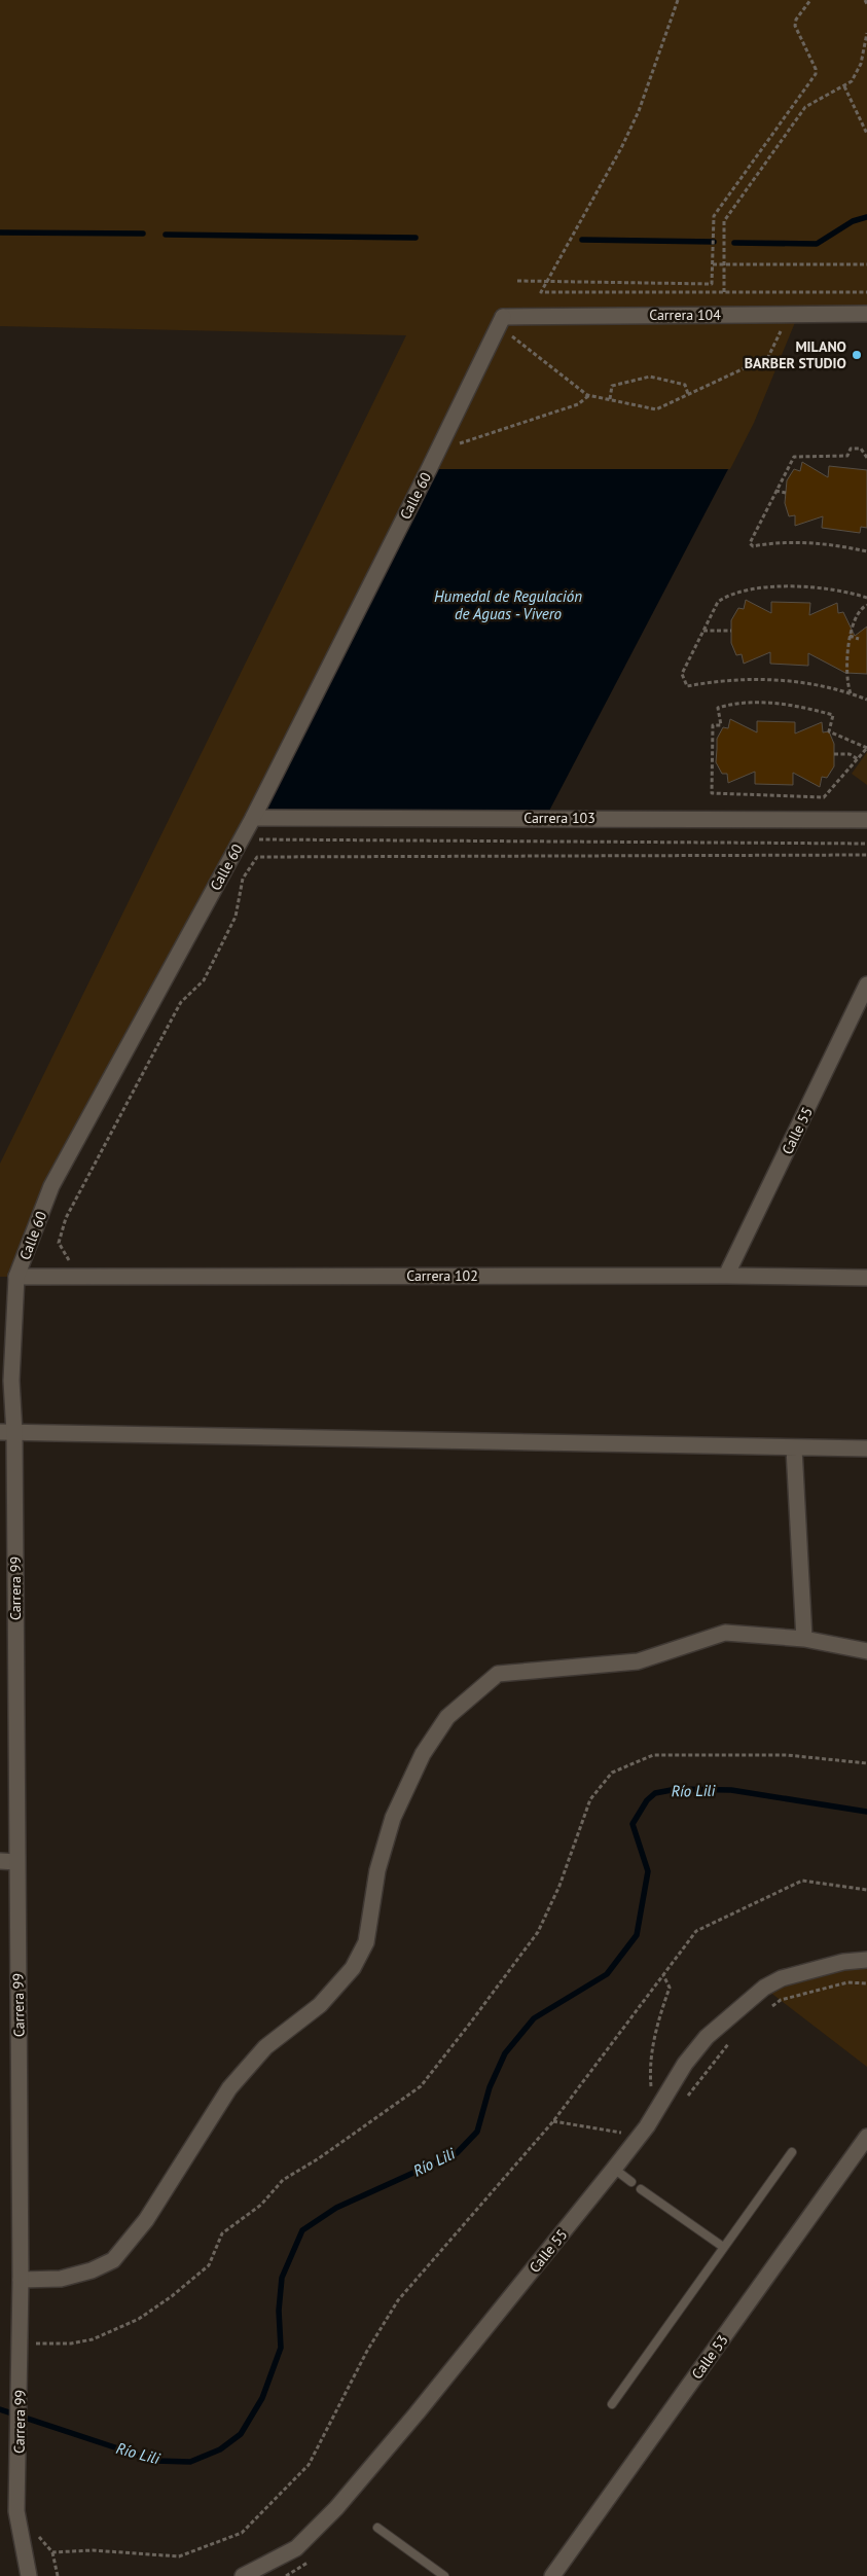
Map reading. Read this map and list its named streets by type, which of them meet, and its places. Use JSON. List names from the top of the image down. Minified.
{"streets":{"street":["Carrera 104","Calle 60","Carrera 103","Calle 55","Carrera 102","Carrera 99","Calle 53"]},"crossings":[["Carrera 104","Calle 60"],["Calle 60","Carrera 103"],["Calle 60","Carrera 102"],["Calle 60","Carrera 99"],["Calle 55","Carrera 102"]],"water":["Humedal de Regulación de Aguas - Vivero","Río Lili"],"places":["MILANO BARBER STUDIO"]}
